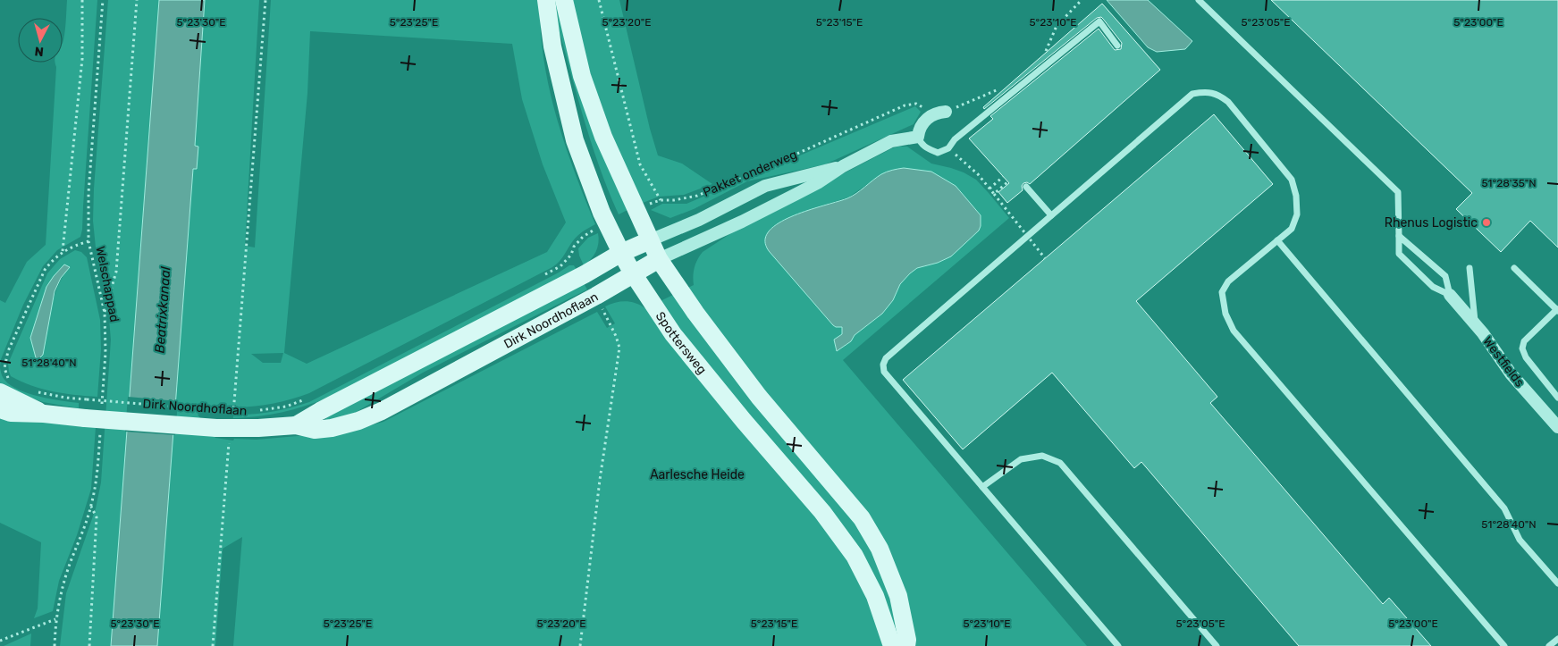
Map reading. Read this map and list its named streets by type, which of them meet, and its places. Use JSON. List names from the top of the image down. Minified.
{"streets":{"main road":["Dirk Noordhoflaan","Spottersweg"],"street":["Pakket onderweg","Westfields"],"path":["Welschappad"]},"crossings":[["Pakket onderweg","Dirk Noordhoflaan"],["Dirk Noordhoflaan","Spottersweg"]],"water":["Beatrixkanaal"],"parks":["Aarlesche Heide"],"places":["Rhenus Logistic"],"north":"bottom","coordinates":["5°23'30\"E","5°23'25\"E","5°23'20\"E","5°23'15\"E","5°23'10\"E","5°23'05\"E","5°23'00\"E","51°28'35\"N","51°28'40\"N"]}
